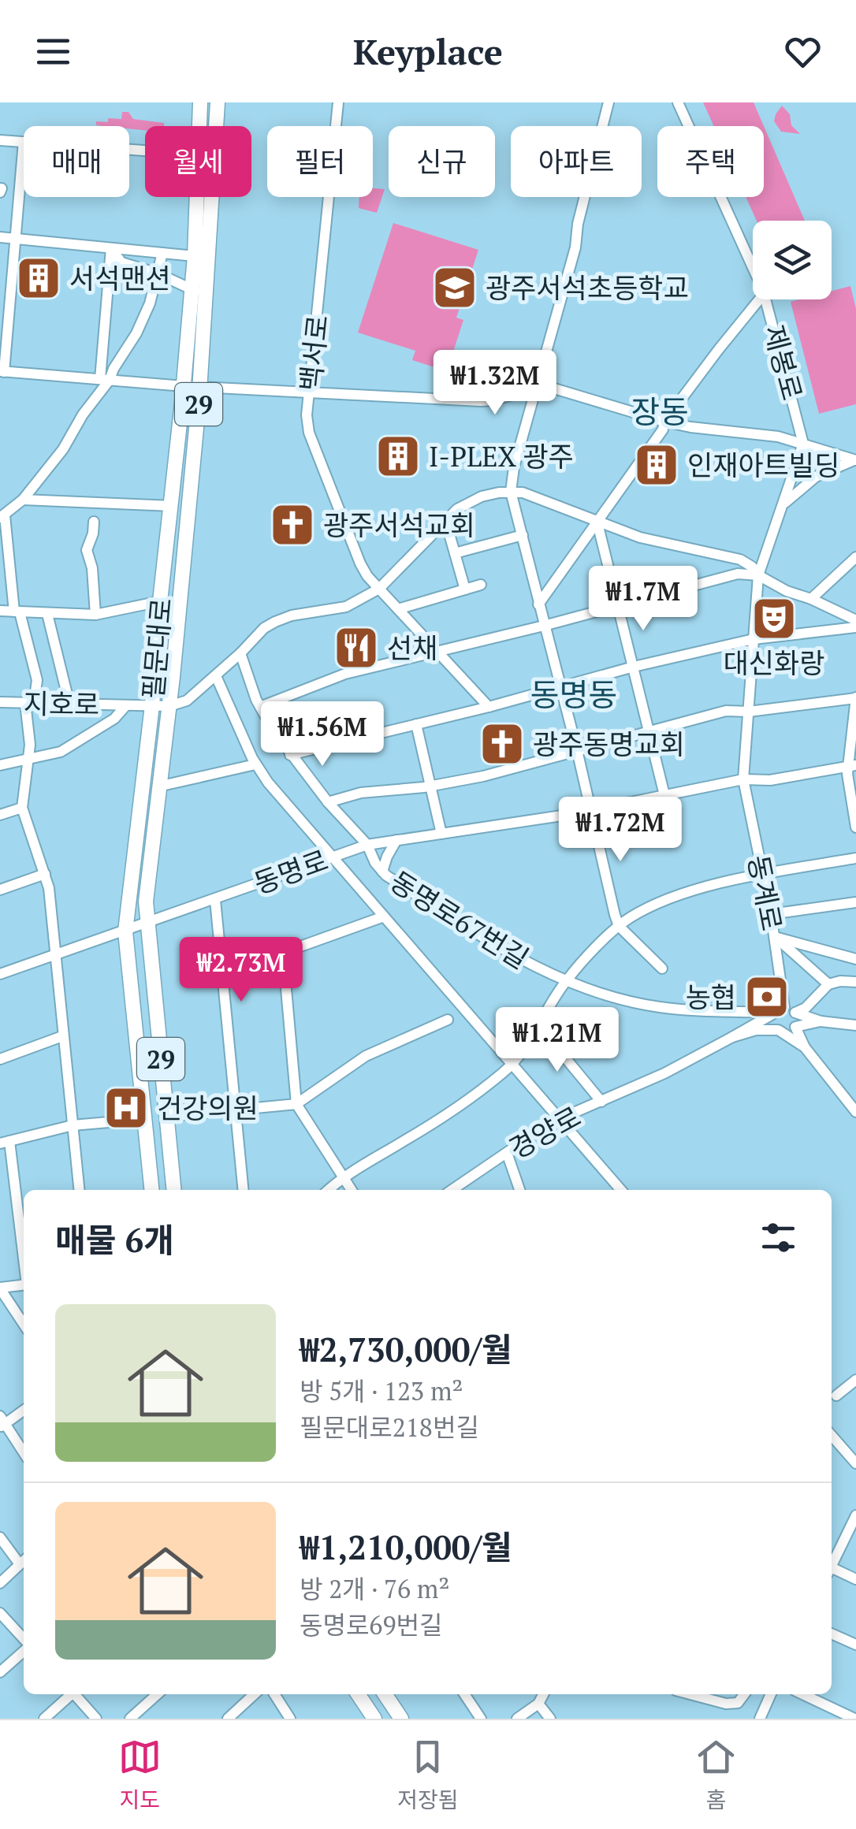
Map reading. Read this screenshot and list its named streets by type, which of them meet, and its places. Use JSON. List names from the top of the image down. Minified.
{"streets":{"main road":["29","필문대로"],"street":["백서로","제봉로","지호로","동명로","동계로","동명로67번길","경양로"]},"crossings":[["필문대로","지호로"],["필문대로","동명로"],["동명로","동계로"],["동명로","동명로67번길"],["동계로","동명로67번길"],["동계로","경양로"],["동명로67번길","경양로"]],"districts":["장동","동명동"],"places":{"building":["서석맨션","I-PLEX 광주","인재아트빌딩"],"school or university":["광주서석초등학교"],"church":["광주서석교회","광주동명교회"],"theatre":["대신화랑"],"restaurant":["선채"],"bank":["농협"],"hospital":["건강의원"]},"page":{"header":"Keyplace","chip":["매매","월세","필터","신규","아파트","주택"],"price":["₩1.32M","₩1.7M","₩1.56M","₩1.72M","₩2.73M","₩1.21M"],"heading":"매물 6개","list":[{"name":"₩2,730,000/월","note":"방 5개 · 123 m² · 필문대로218번길"},{"name":"₩1,210,000/월","note":"방 2개 · 76 m² · 동명로69번길"}],"tabs":["지도","저장됨","홈"]}}
